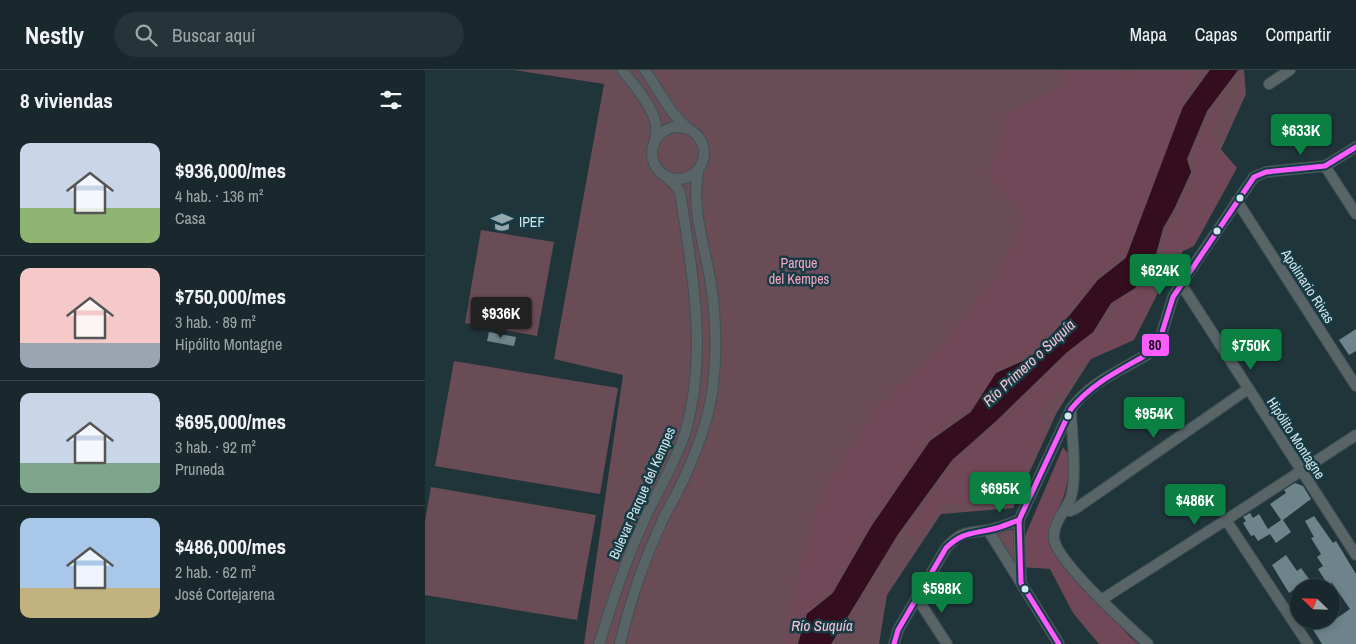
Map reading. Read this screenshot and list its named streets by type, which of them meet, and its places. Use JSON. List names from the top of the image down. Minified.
{"streets":{"street":["Apolinario Rivas","Hipólito Montagne","Bulevar Parque del Kempes"]},"water":["Río Primero o Suquía","Río Suquía"],"parks":["Parque del Kempes"],"places":{"school or university":["IPEF"]},"lines":["transit line 80"],"north":"top left","page":{"header":"Nestly","search":"Buscar aquí","nav":["Mapa","Capas","Compartir"],"heading":"8 viviendas","price":["$633K","$624K","$936K","$750K","$954K","$695K","$486K","$598K"],"list":[{"name":"$936,000/mes","note":"4 hab. · 136 m² · Casa"},{"name":"$750,000/mes","note":"3 hab. · 89 m² · Hipólito Montagne"},{"name":"$695,000/mes","note":"3 hab. · 92 m² · Pruneda"},{"name":"$486,000/mes","note":"2 hab. · 62 m² · José Cortejarena"}]}}
